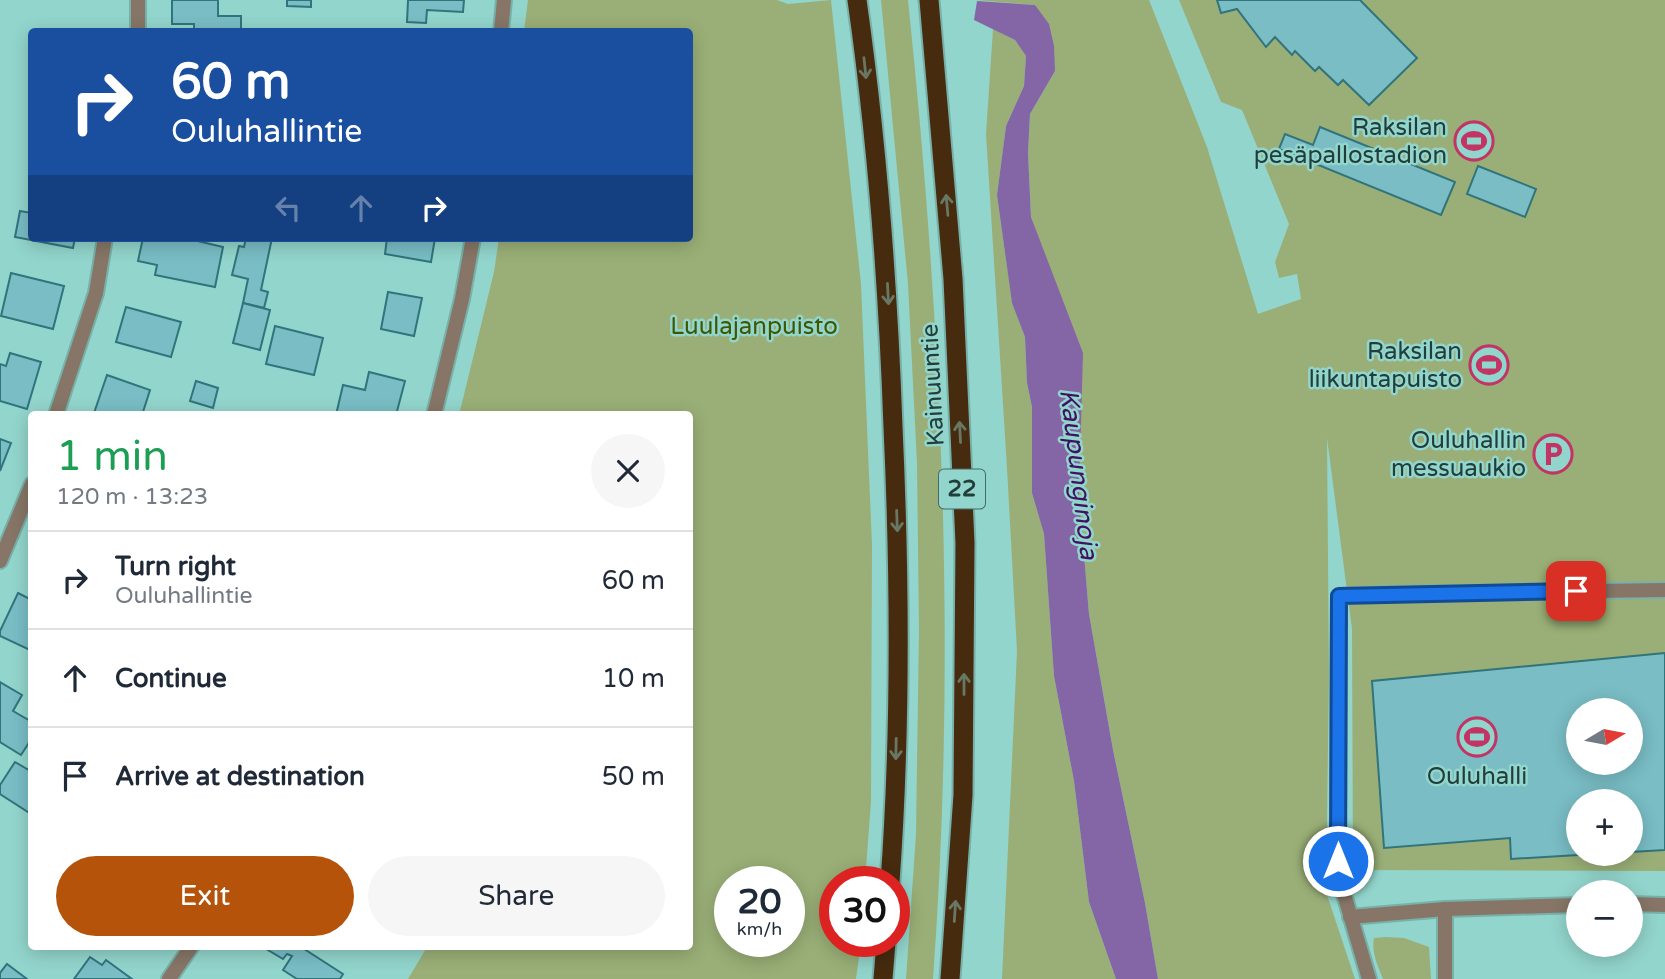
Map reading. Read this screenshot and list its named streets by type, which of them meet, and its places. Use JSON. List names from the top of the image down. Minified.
{"streets":{"highway":["Kainuuntie","22"]},"water":["Kaupunginoja"],"parks":["Luulajanpuisto"],"places":{"sports":["Raksilan pesäpallostadion","Raksilan liikuntapuisto","Ouluhalli"],"parking":["Ouluhallin messuaukio"]},"north":"right","page":{"turn":["60 m","Ouluhallintie"],"heading":["1 min","120 m · 13:23"],"list":[{"name":"Turn right","note":"Ouluhallintie","value":"60 m"},{"name":"Continue","value":"10 m"},{"name":"Arrive at destination","value":"50 m"}],"map_buttons":["+","−"],"buttons":["Exit","Share"],"speed":"20 km/h","limit":"30"}}
